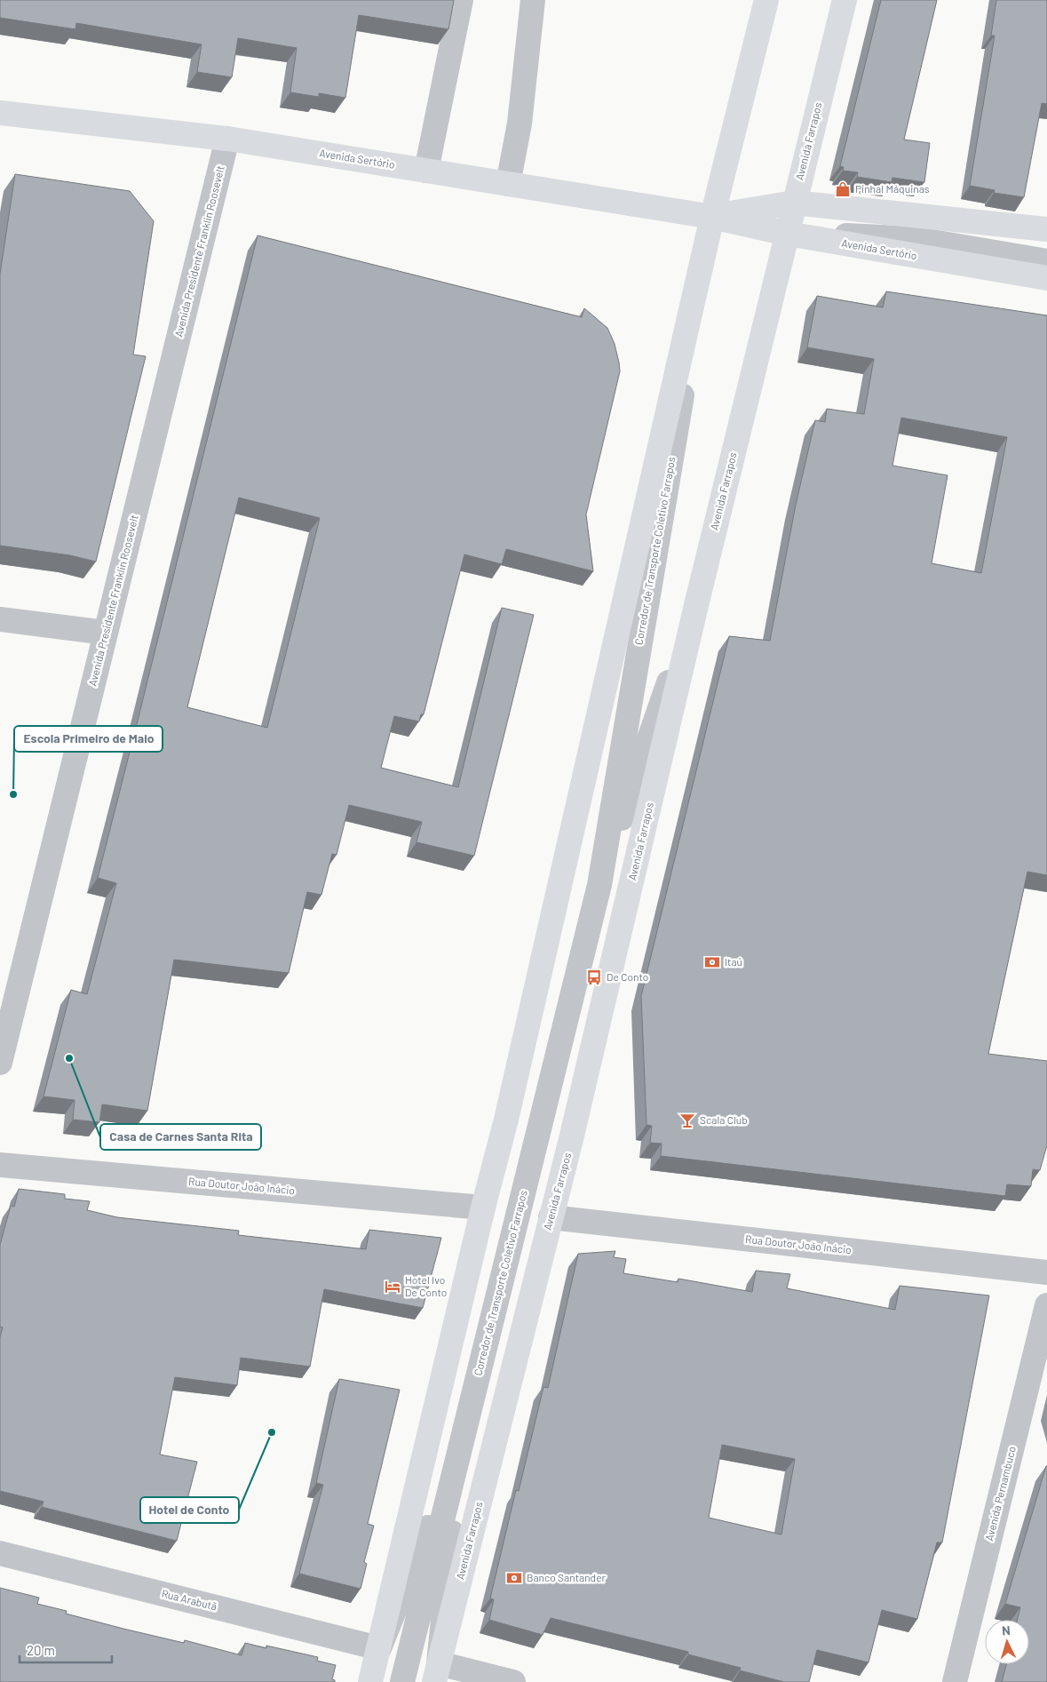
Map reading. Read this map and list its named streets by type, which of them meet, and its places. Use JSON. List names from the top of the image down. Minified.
{"streets":{"main road":["Avenida Farrapos","Avenida Sertório"],"street":["Avenida Presidente Franklin Roosevelt","Corredor de Transporte Coletivo Farrapos","Rua Doutor João Inácio","Avenida Pernambuco","Rua Arabutã"]},"crossings":[["Avenida Farrapos","Avenida Sertório"],["Avenida Farrapos","Corredor de Transporte Coletivo Farrapos"],["Avenida Farrapos","Rua Doutor João Inácio"],["Avenida Sertório","Avenida Presidente Franklin Roosevelt"],["Avenida Sertório","Corredor de Transporte Coletivo Farrapos"]],"places":{"shop":["Pinhal Máquinas"],"other":["Escola Primeiro de Maio","Casa de Carnes Santa Rita","Hotel de Conto"],"bank":["Itaú","Banco Santander"],"bus stop":["De Conto"],"bar":["Scala Club"],"hotel":["Hotel Ivo De Conto"]},"scale_bar":"20 m","north":"top"}
